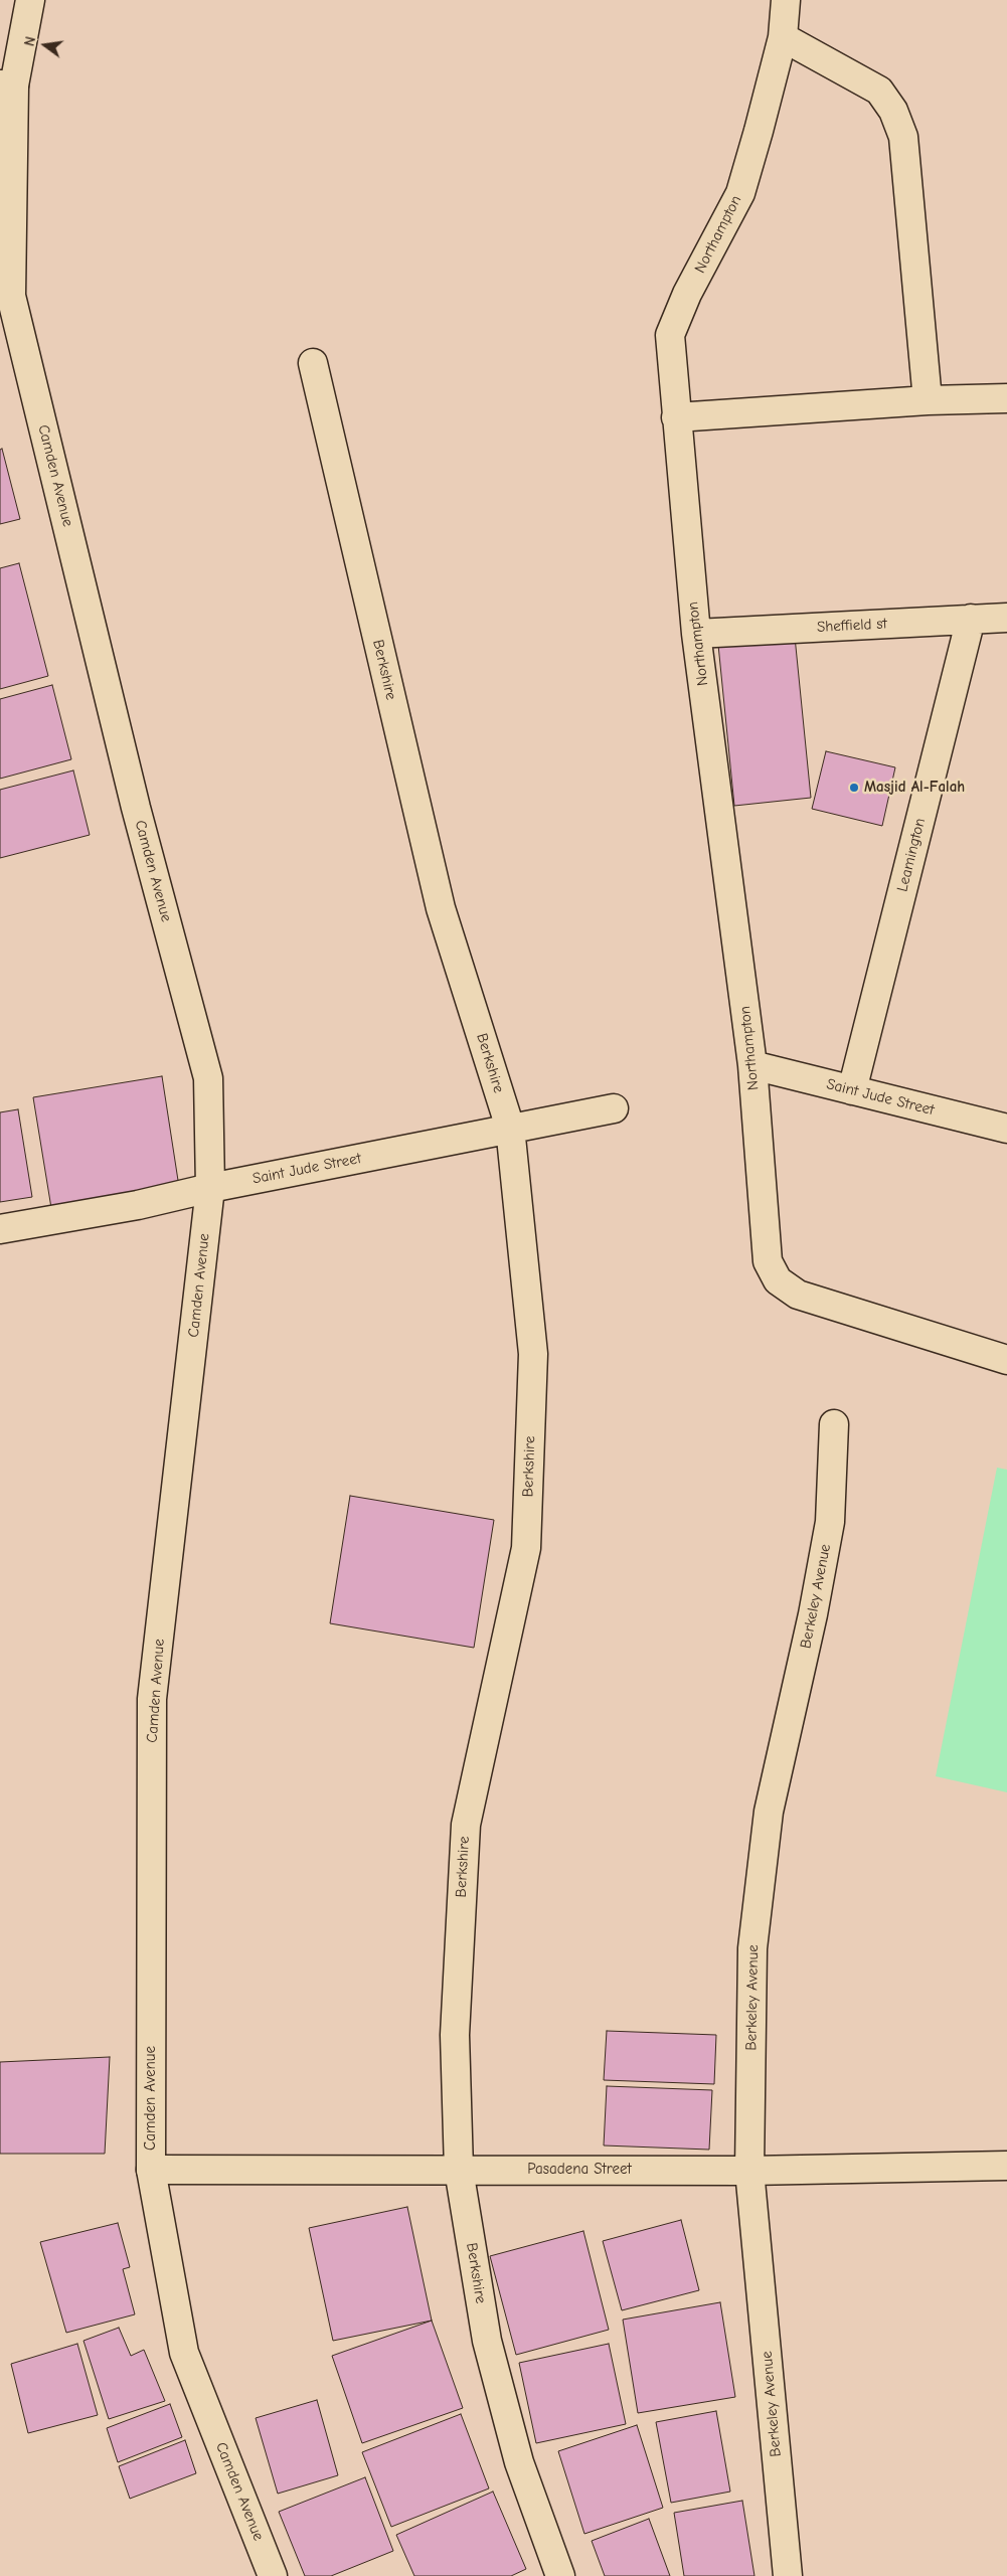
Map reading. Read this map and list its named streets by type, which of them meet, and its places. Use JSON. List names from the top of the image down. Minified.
{"streets":{"street":["Northampton","Camden Avenue","Sheffield st","Berkshire","Leamington","Saint Jude Street","Berkeley Avenue","Pasadena Street"]},"crossings":[["Northampton","Sheffield st"],["Northampton","Saint Jude Street"],["Camden Avenue","Saint Jude Street"],["Camden Avenue","Pasadena Street"],["Sheffield st","Leamington"],["Berkshire","Saint Jude Street"],["Berkshire","Pasadena Street"],["Leamington","Saint Jude Street"],["Berkeley Avenue","Pasadena Street"]],"places":["Masjid Al-Falah"],"north":"left"}
